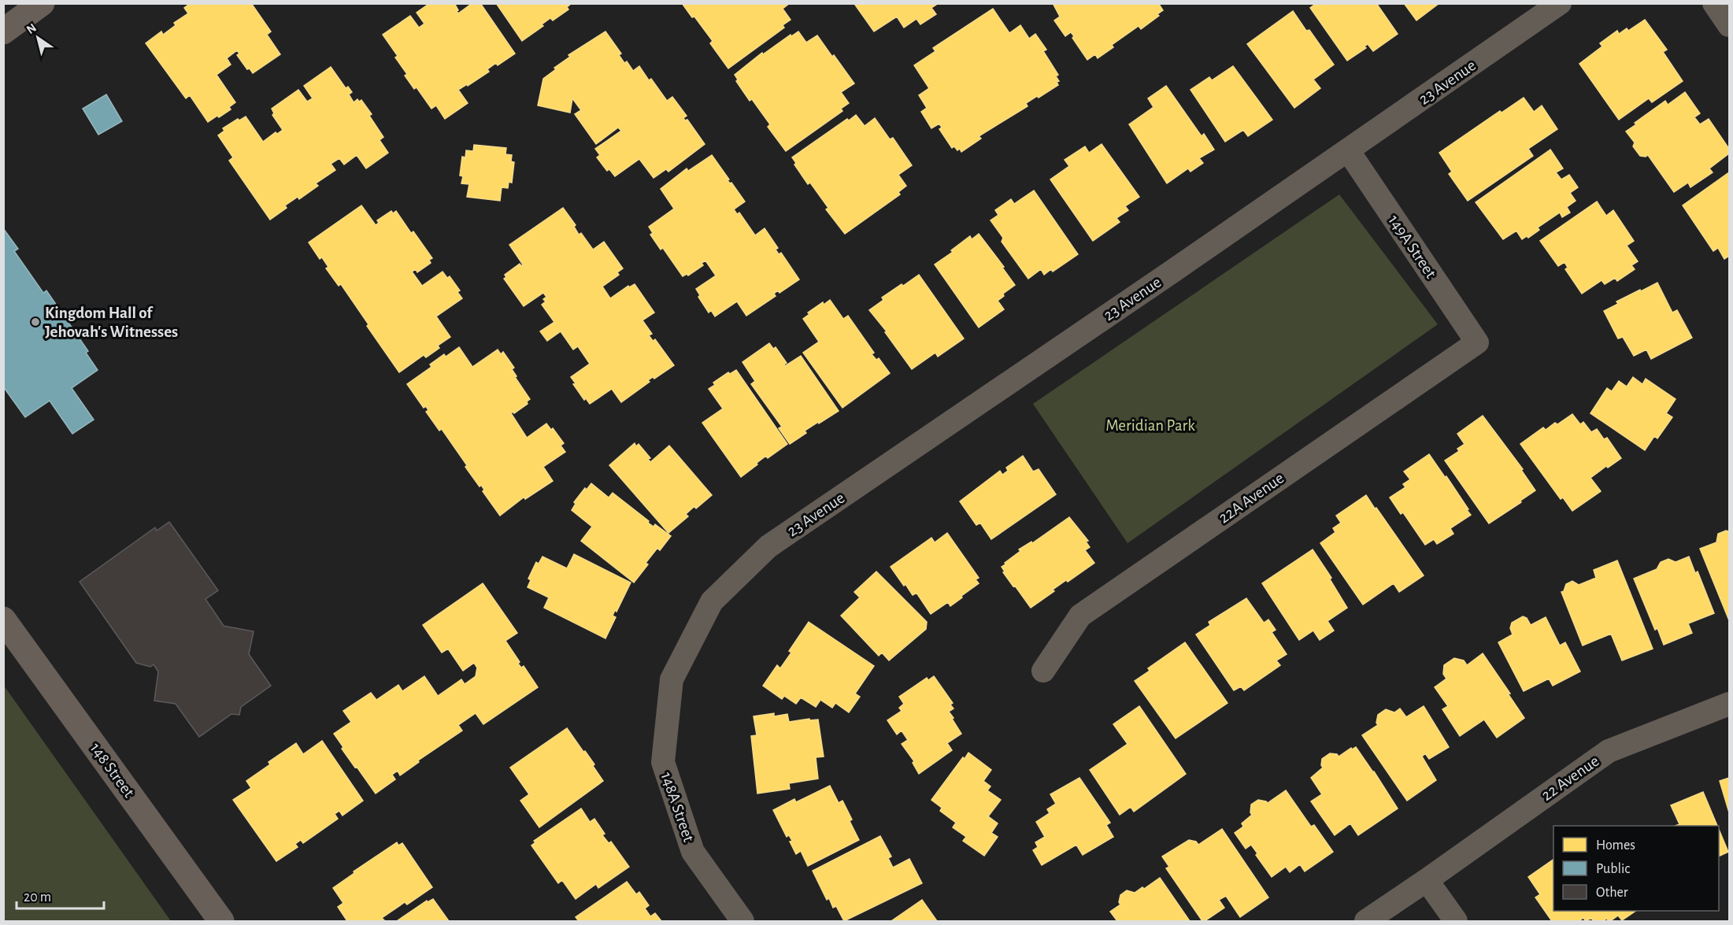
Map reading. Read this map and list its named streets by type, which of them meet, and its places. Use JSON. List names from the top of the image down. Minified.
{"streets":{"main road":["148 Street"],"street":["23 Avenue","149A Street","22A Avenue","22 Avenue","148A Street"]},"crossings":[["23 Avenue","149A Street"],["23 Avenue","148A Street"],["149A Street","22A Avenue"]],"parks":["Meridian Park"],"places":["Kingdom Hall of Jehovah's Witnesses"],"legend":["Homes","Public","Other"],"scale_bar":"20 m","north":"top left"}
